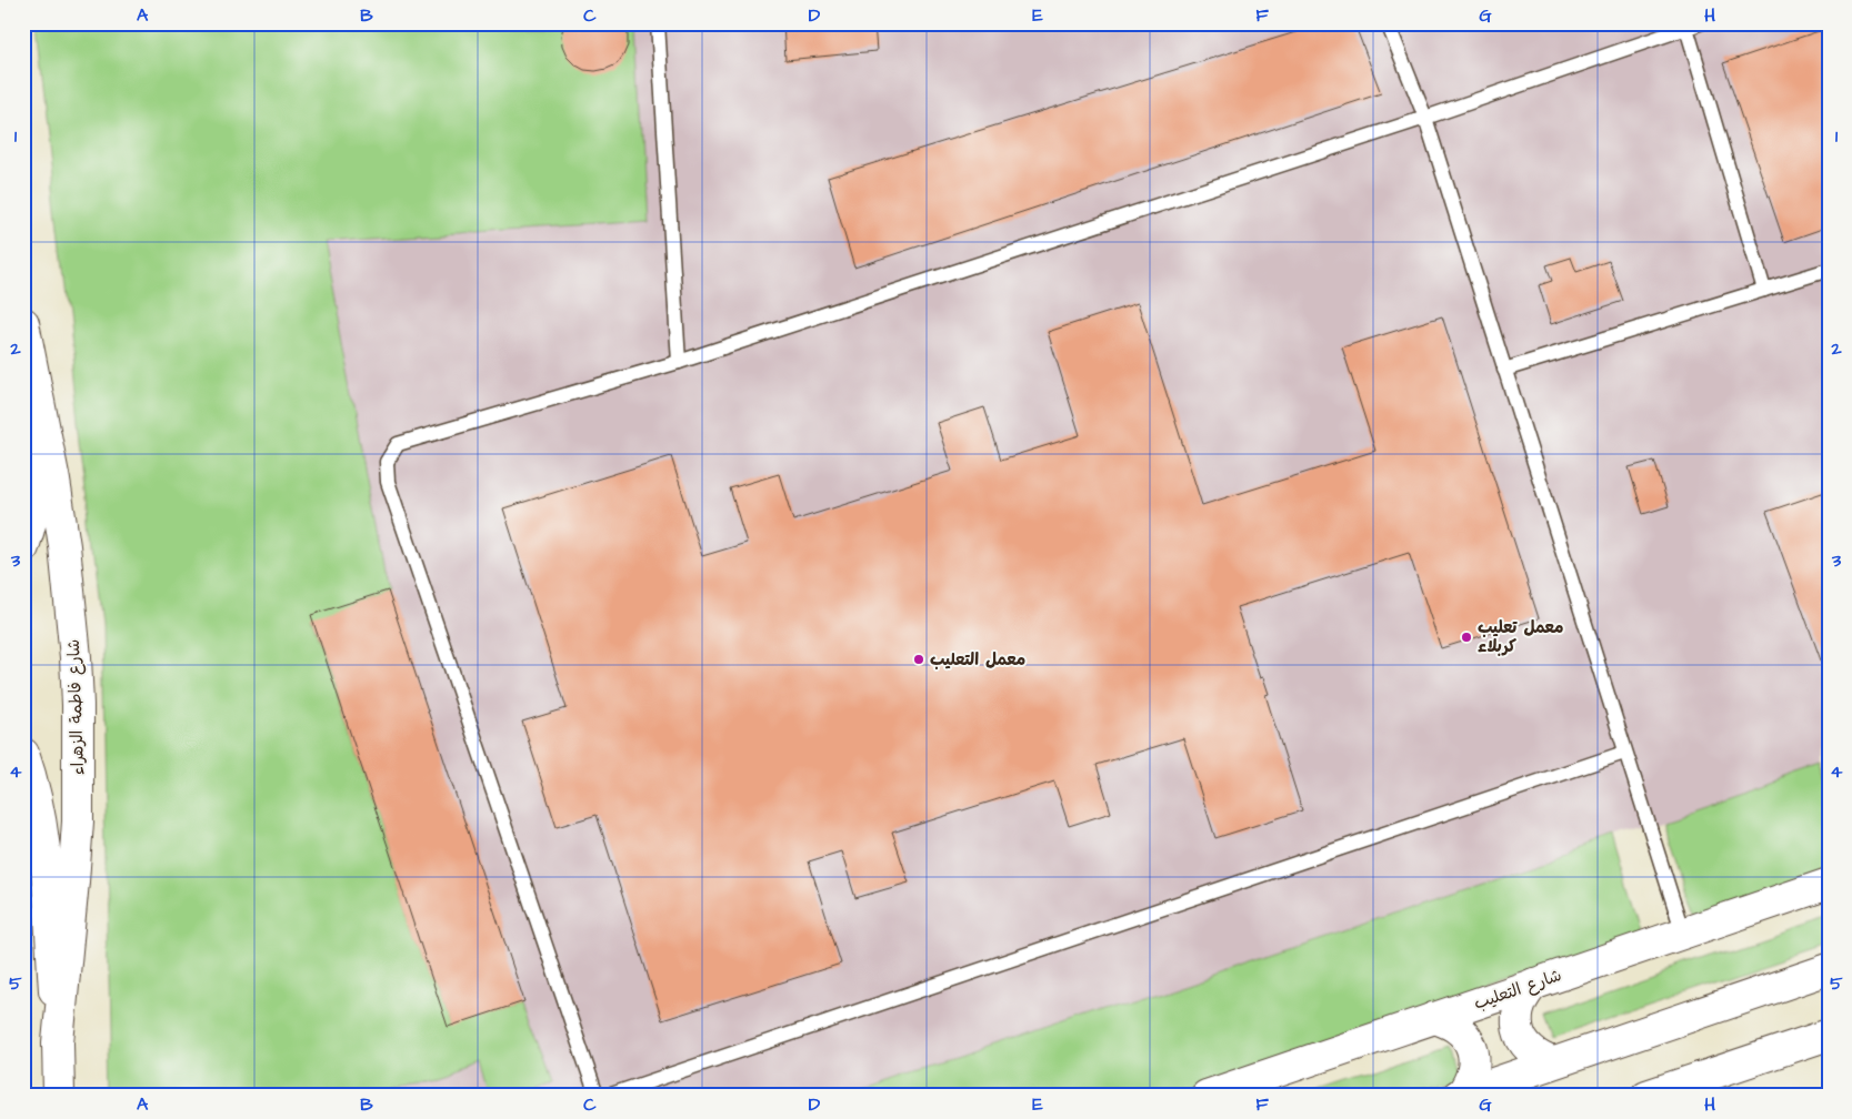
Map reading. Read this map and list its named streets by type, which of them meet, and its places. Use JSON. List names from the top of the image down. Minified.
{"streets":{"main road":["شارع فاطمة الزهراء","شارع التعليب"]},"places":["معمل تعليب كربلاء","معمل التعليب"],"grid":{"columns":["A","B","C","D","E","F","G","H"],"rows":["1","2","3","4","5"]}}
